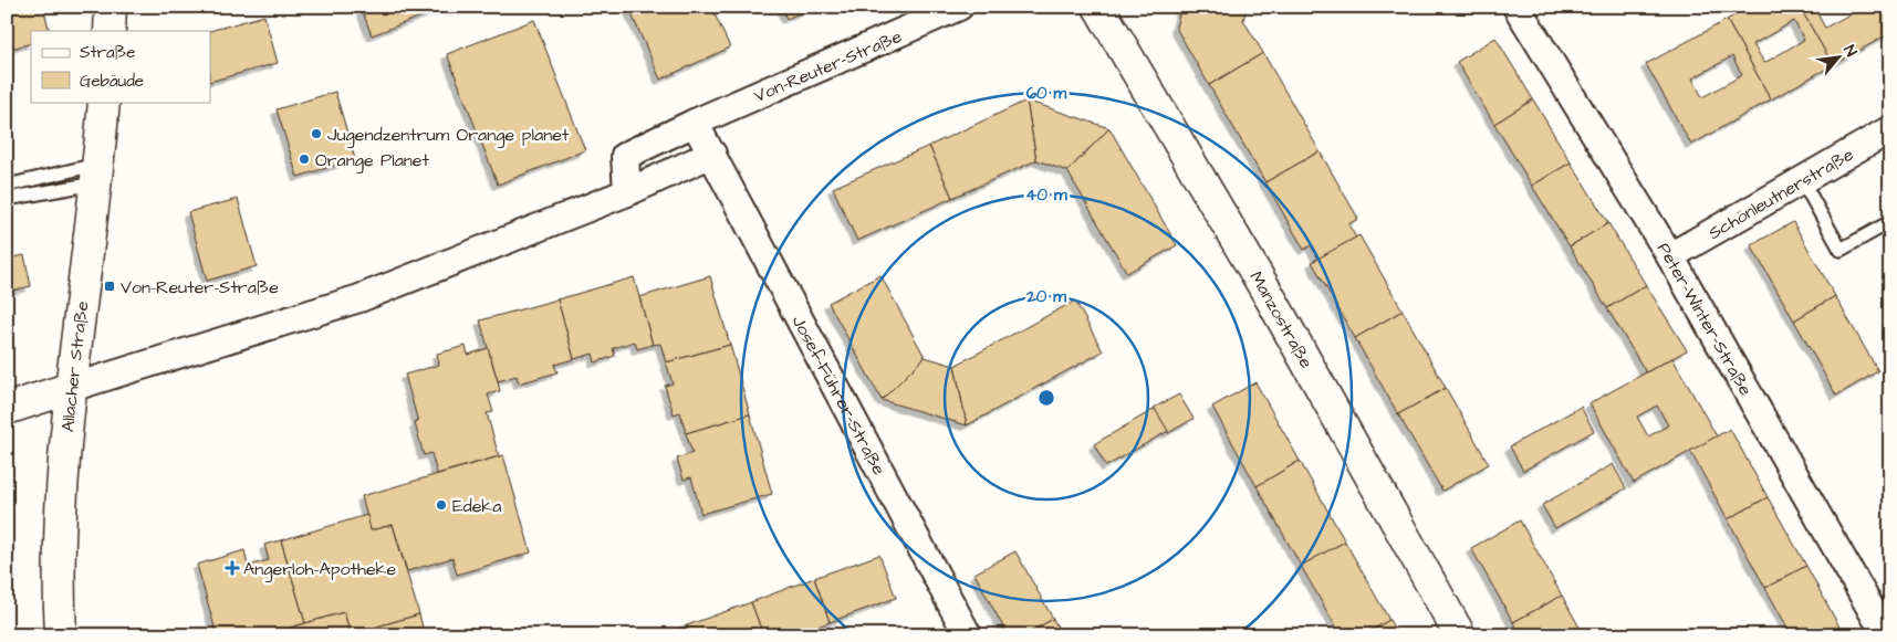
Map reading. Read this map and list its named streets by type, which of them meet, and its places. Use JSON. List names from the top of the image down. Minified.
{"streets":{"street":["Von-Reuter-Straße","Schönleutnerstraße","Peter-Winter-Straße","Manzostraße","Allacher Straße","Josef-Führer-Straße"]},"crossings":[["Schönleutnerstraße","Peter-Winter-Straße"]],"places":{"other":["Jugendzentrum Orange planet","Orange Planet","Edeka"],"transit":["Von-Reuter-Straße"],"health":["Angerloh-Apotheke"]},"legend":["Straße","Gebäude"],"north":"top right","rings":["60 m","40 m","20 m"]}
